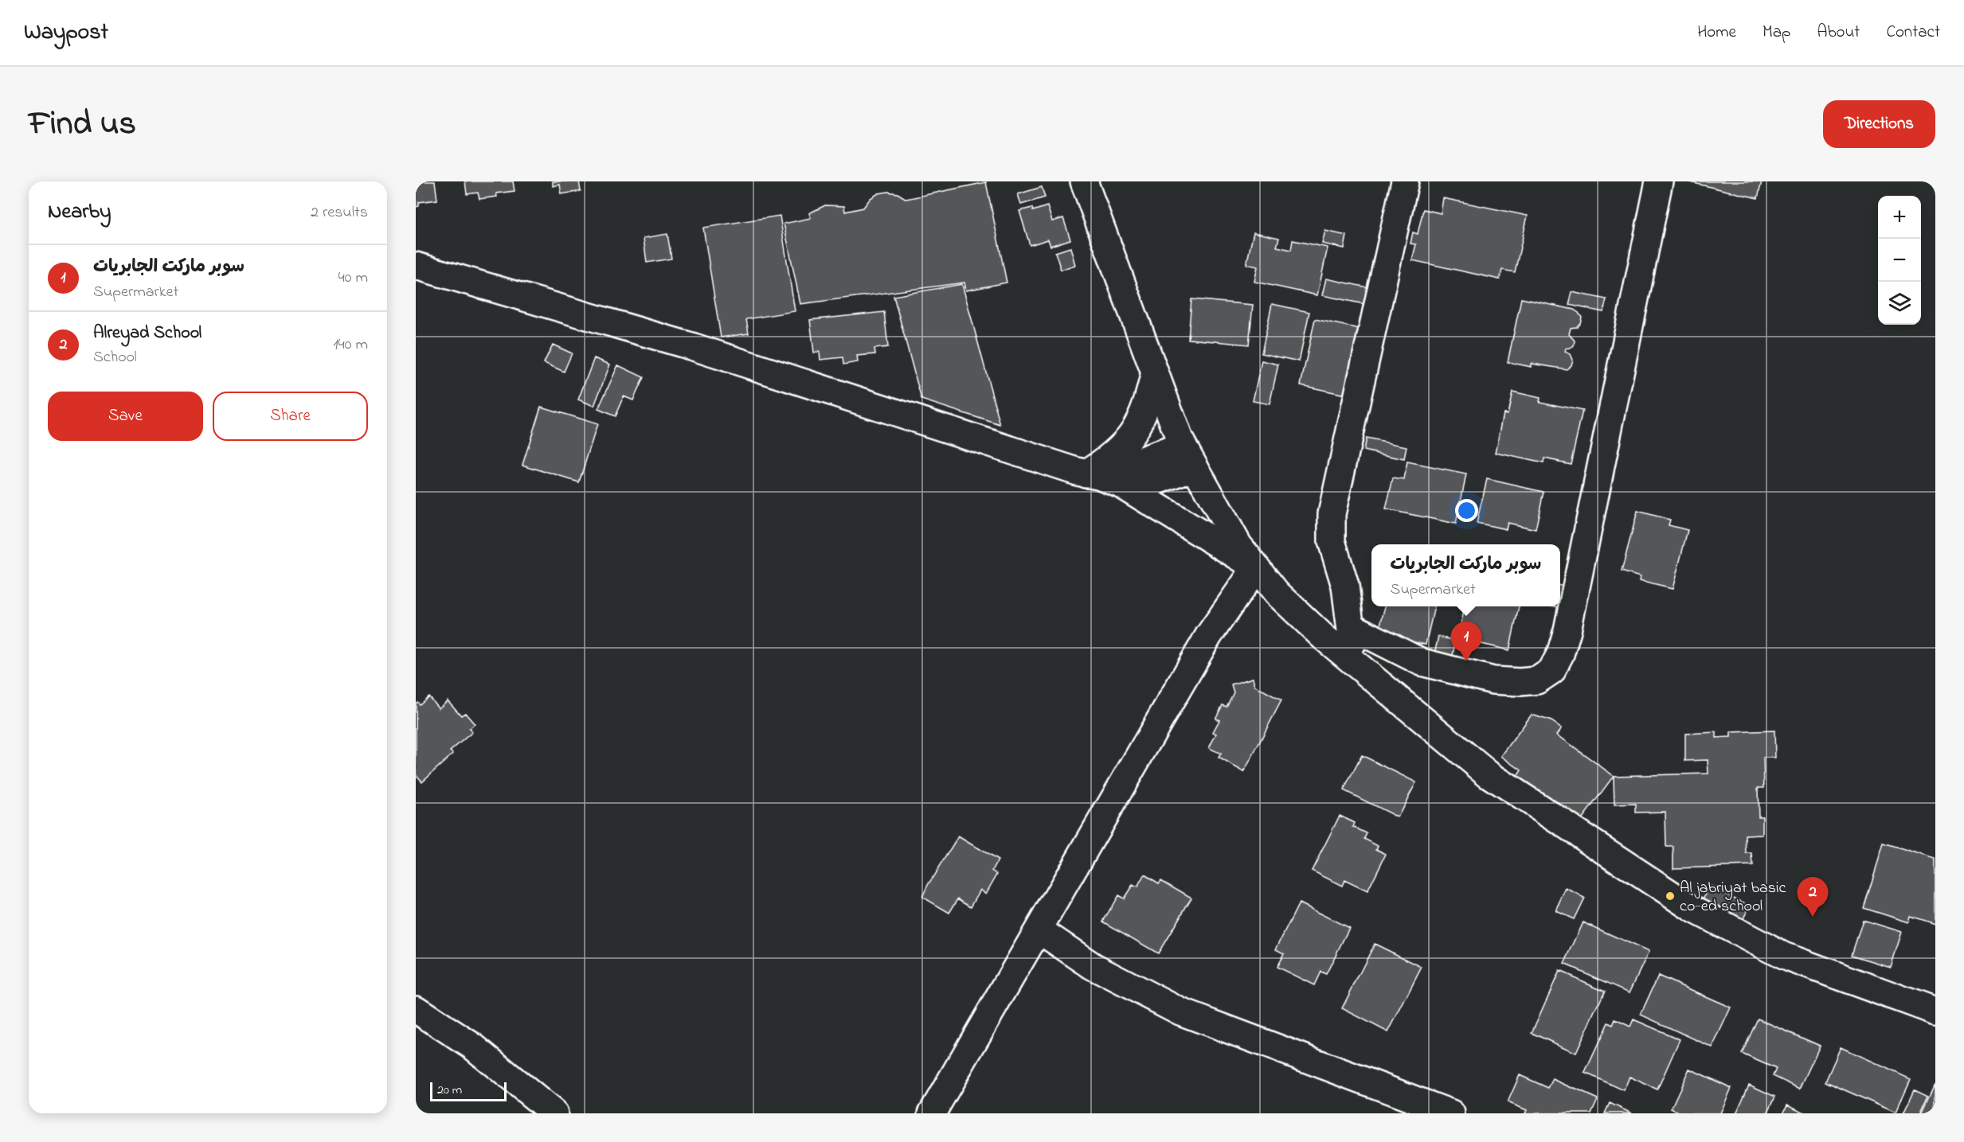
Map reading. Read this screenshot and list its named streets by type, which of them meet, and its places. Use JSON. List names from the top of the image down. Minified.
{"places":["Al jabriyat basic co-ed school"],"scale_bar":"20 m","page":{"header":"Waypost","nav":["Home","Map","About","Contact"],"title":"Find us","buttons":["Directions",["Save","Share"]],"heading":["Nearby","2 results"],"map_buttons":["+","−"],"list":[{"mark":"1","name":"سوبر ماركت الجابريات","note":"Supermarket","value":"40 m"},{"mark":"2","name":"Alreyad School","note":"School","value":"140 m"}],"popup":["سوبر ماركت الجابريات","Supermarket"],"pins":["1","2"],"scale":"20 m"}}
